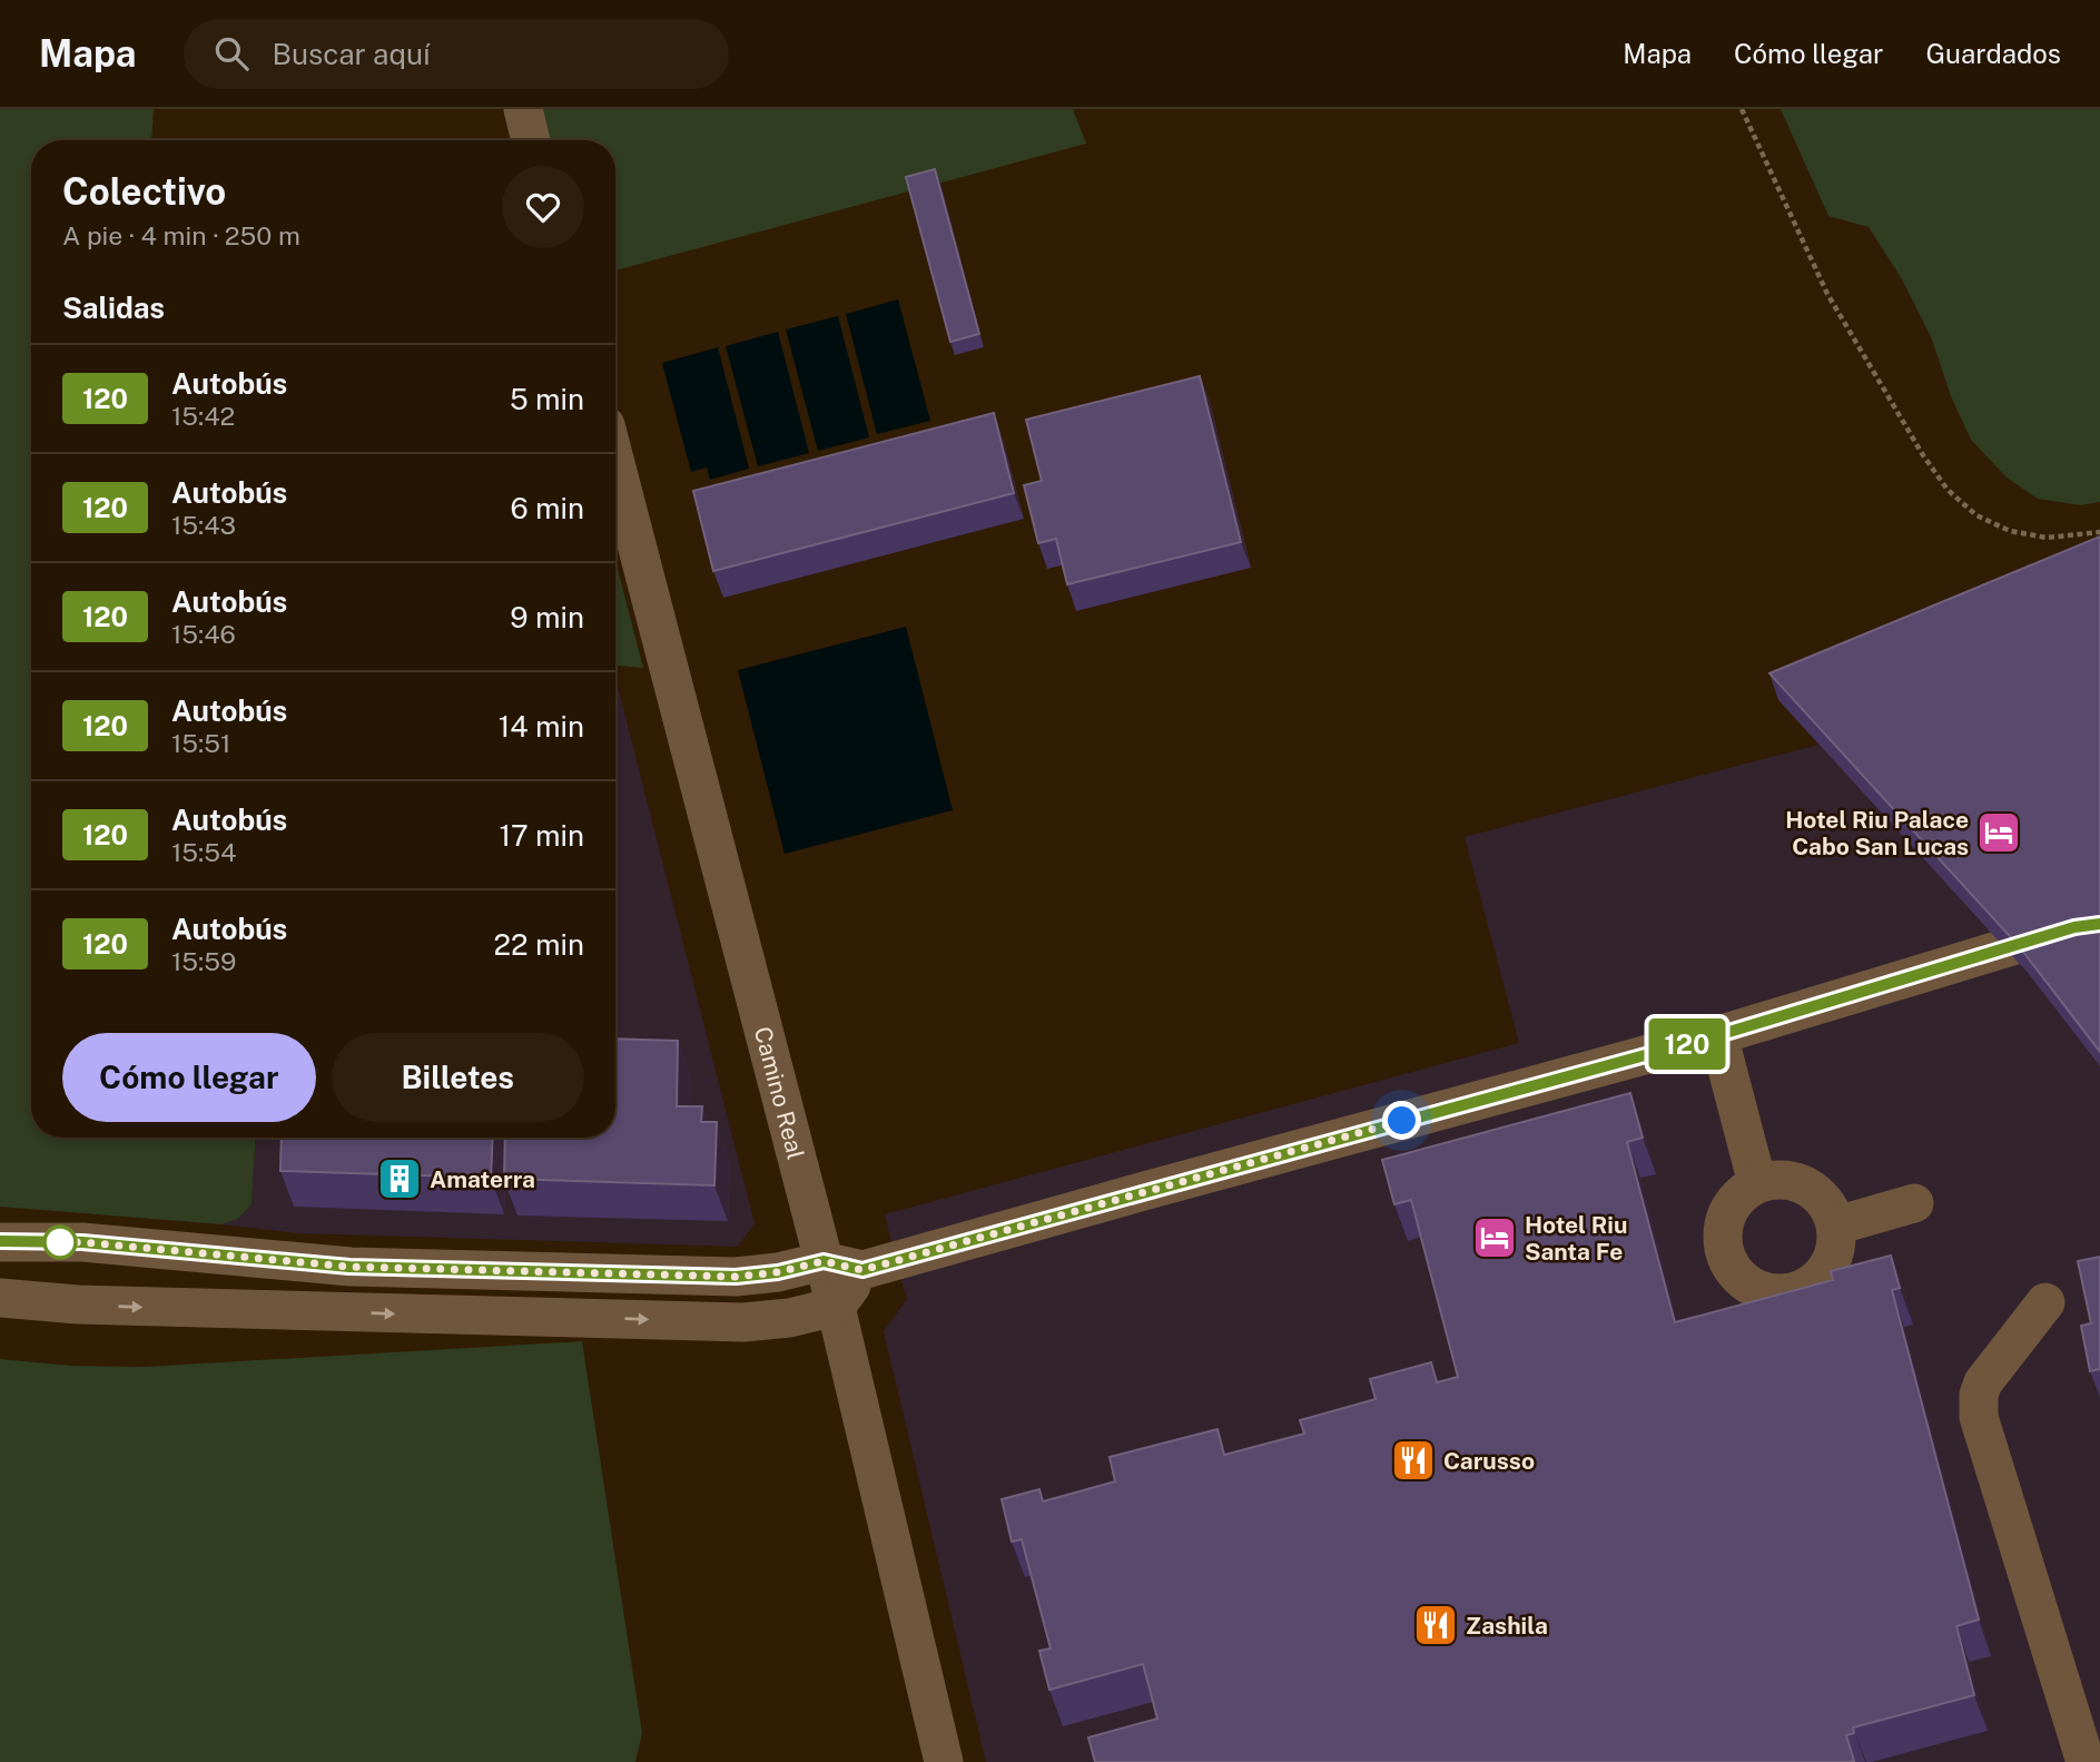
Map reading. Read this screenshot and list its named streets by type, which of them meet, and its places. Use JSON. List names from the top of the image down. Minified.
{"streets":{"street":["Camino Real"]},"places":{"hotel":["Hotel Riu Palace Cabo San Lucas","Hotel Riu Santa Fe"],"building":["Amaterra"],"restaurant":["Carusso","Zashila"]},"lines":["bus line 120"],"page":{"header":"Mapa","search":"Buscar aquí","nav":["Mapa","Cómo llegar","Guardados"],"on_map":"120","heading":[["Colectivo","A pie · 4 min · 250 m"],"Salidas"],"list":[{"mark":"120","name":"Autobús","note":"15:42","value":"5 min"},{"mark":"120","name":"Autobús","note":"15:43","value":"6 min"},{"mark":"120","name":"Autobús","note":"15:46","value":"9 min"},{"mark":"120","name":"Autobús","note":"15:51","value":"14 min"},{"mark":"120","name":"Autobús","note":"15:54","value":"17 min"},{"mark":"120","name":"Autobús","note":"15:59","value":"22 min"}],"buttons":["Cómo llegar","Billetes"]}}
